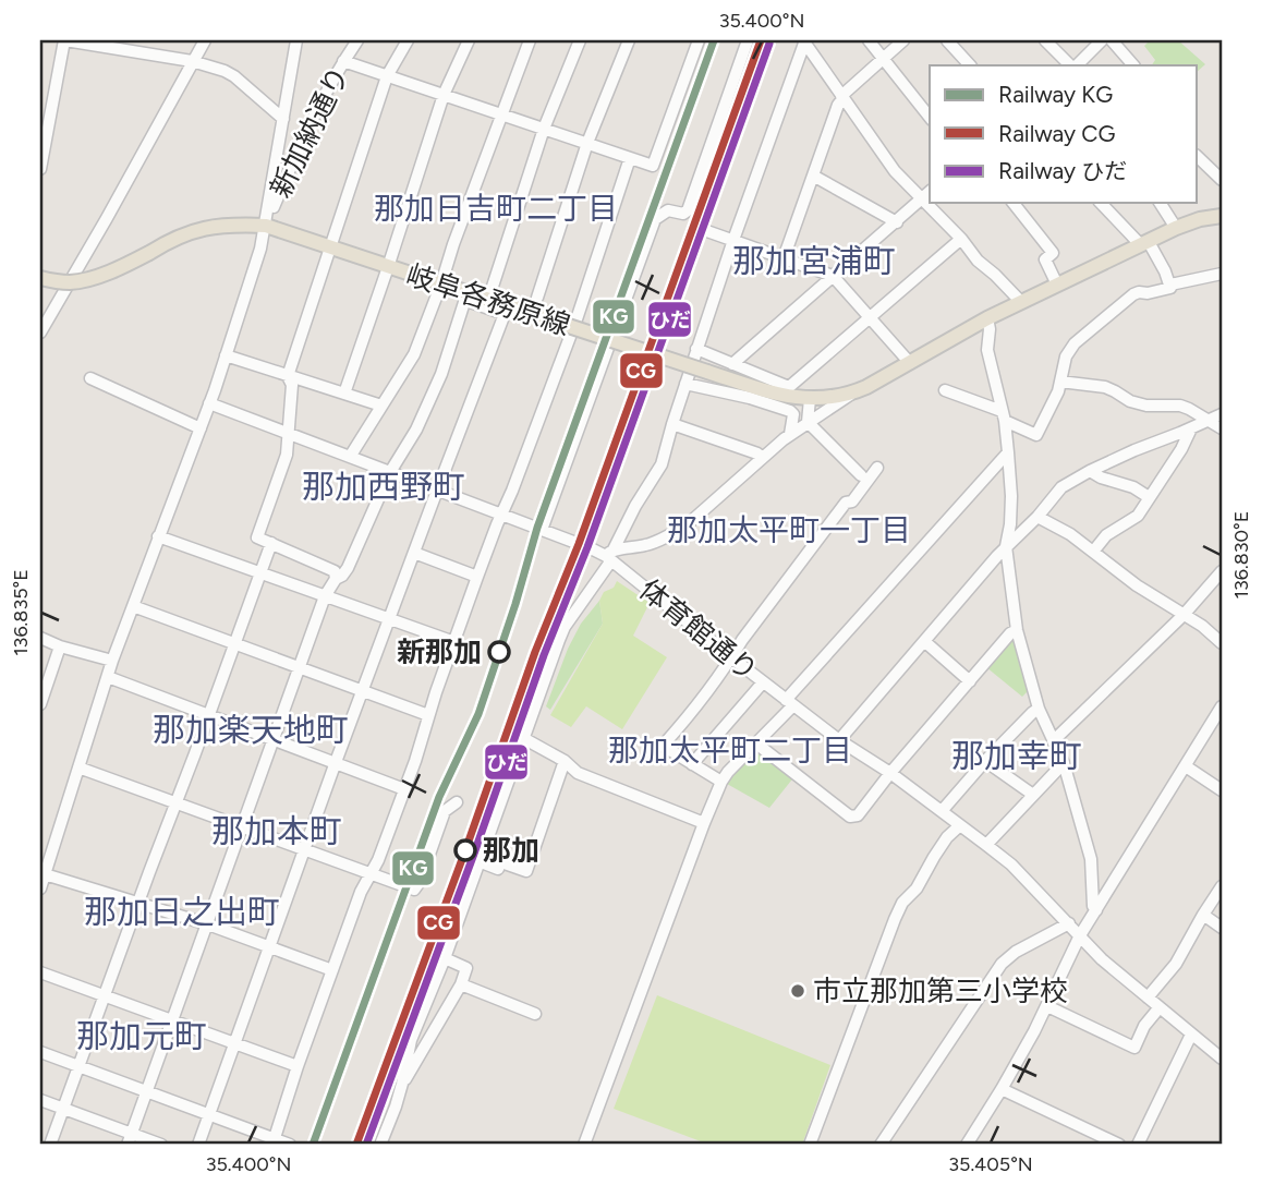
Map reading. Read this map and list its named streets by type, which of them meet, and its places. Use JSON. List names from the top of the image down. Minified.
{"streets":{"main road":["岐阜各務原線"],"street":["新加納通り","体育館通り"]},"crossings":[["新加納通り","岐阜各務原線"]],"districts":["那加日吉町二丁目","那加宮浦町","那加西野町","那加太平町一丁目","那加楽天地町","那加太平町二丁目","那加幸町","那加本町","那加日之出町","那加元町"],"places":["新那加","那加","市立那加第三小学校"],"lines":["rail line KG","rail line CG","rail line ひだ"],"legend":["Railway KG","Railway CG","Railway ひだ"],"coordinates":["35.400°N","136.830°E","136.835°E","35.405°N"]}
